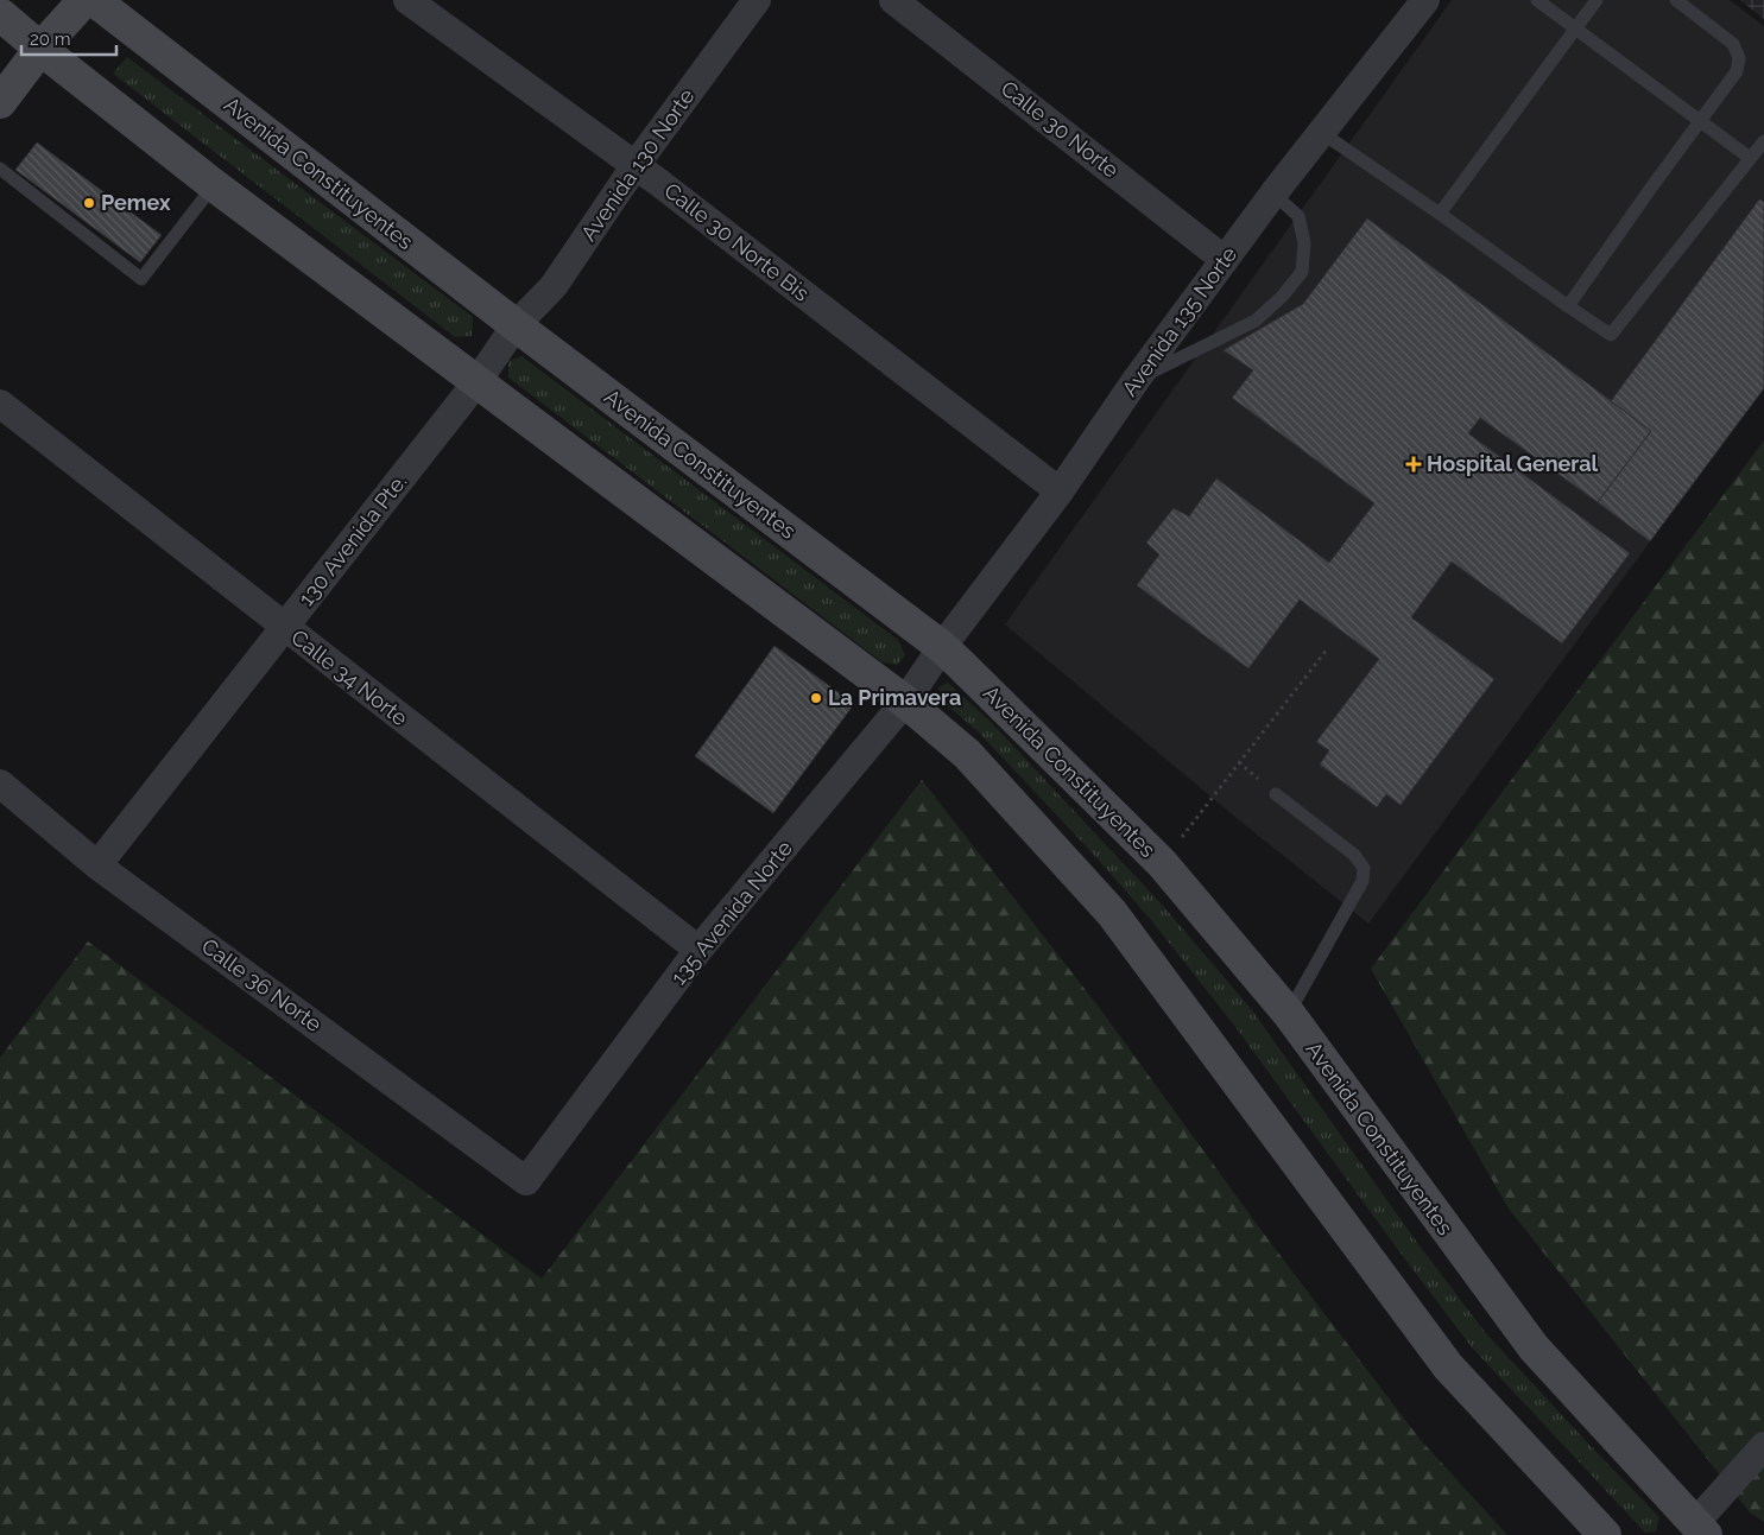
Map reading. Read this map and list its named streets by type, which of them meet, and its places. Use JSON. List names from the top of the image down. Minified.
{"streets":{"main road":["Avenida Constituyentes"],"street":["Calle 30 Norte","Avenida 130 Norte","Calle 30 Norte Bis","Avenida 135 Norte","130 Avenida Pte.","Calle 34 Norte","135 Avenida Norte","Calle 36 Norte"]},"crossings":[["Calle 30 Norte","Avenida 135 Norte"],["Avenida 130 Norte","Avenida Constituyentes"],["Avenida 130 Norte","Calle 30 Norte Bis"],["Avenida 130 Norte","130 Avenida Pte."],["Avenida Constituyentes","Avenida 135 Norte"],["Avenida Constituyentes","130 Avenida Pte."],["Avenida Constituyentes","135 Avenida Norte"],["Calle 30 Norte Bis","Avenida 135 Norte"],["Avenida 135 Norte","135 Avenida Norte"],["130 Avenida Pte.","Calle 34 Norte"],["130 Avenida Pte.","Calle 36 Norte"],["Calle 34 Norte","135 Avenida Norte"],["135 Avenida Norte","Calle 36 Norte"]],"places":{"other":["Pemex","La Primavera"],"health":["Hospital General"]},"scale_bar":"20 m"}
